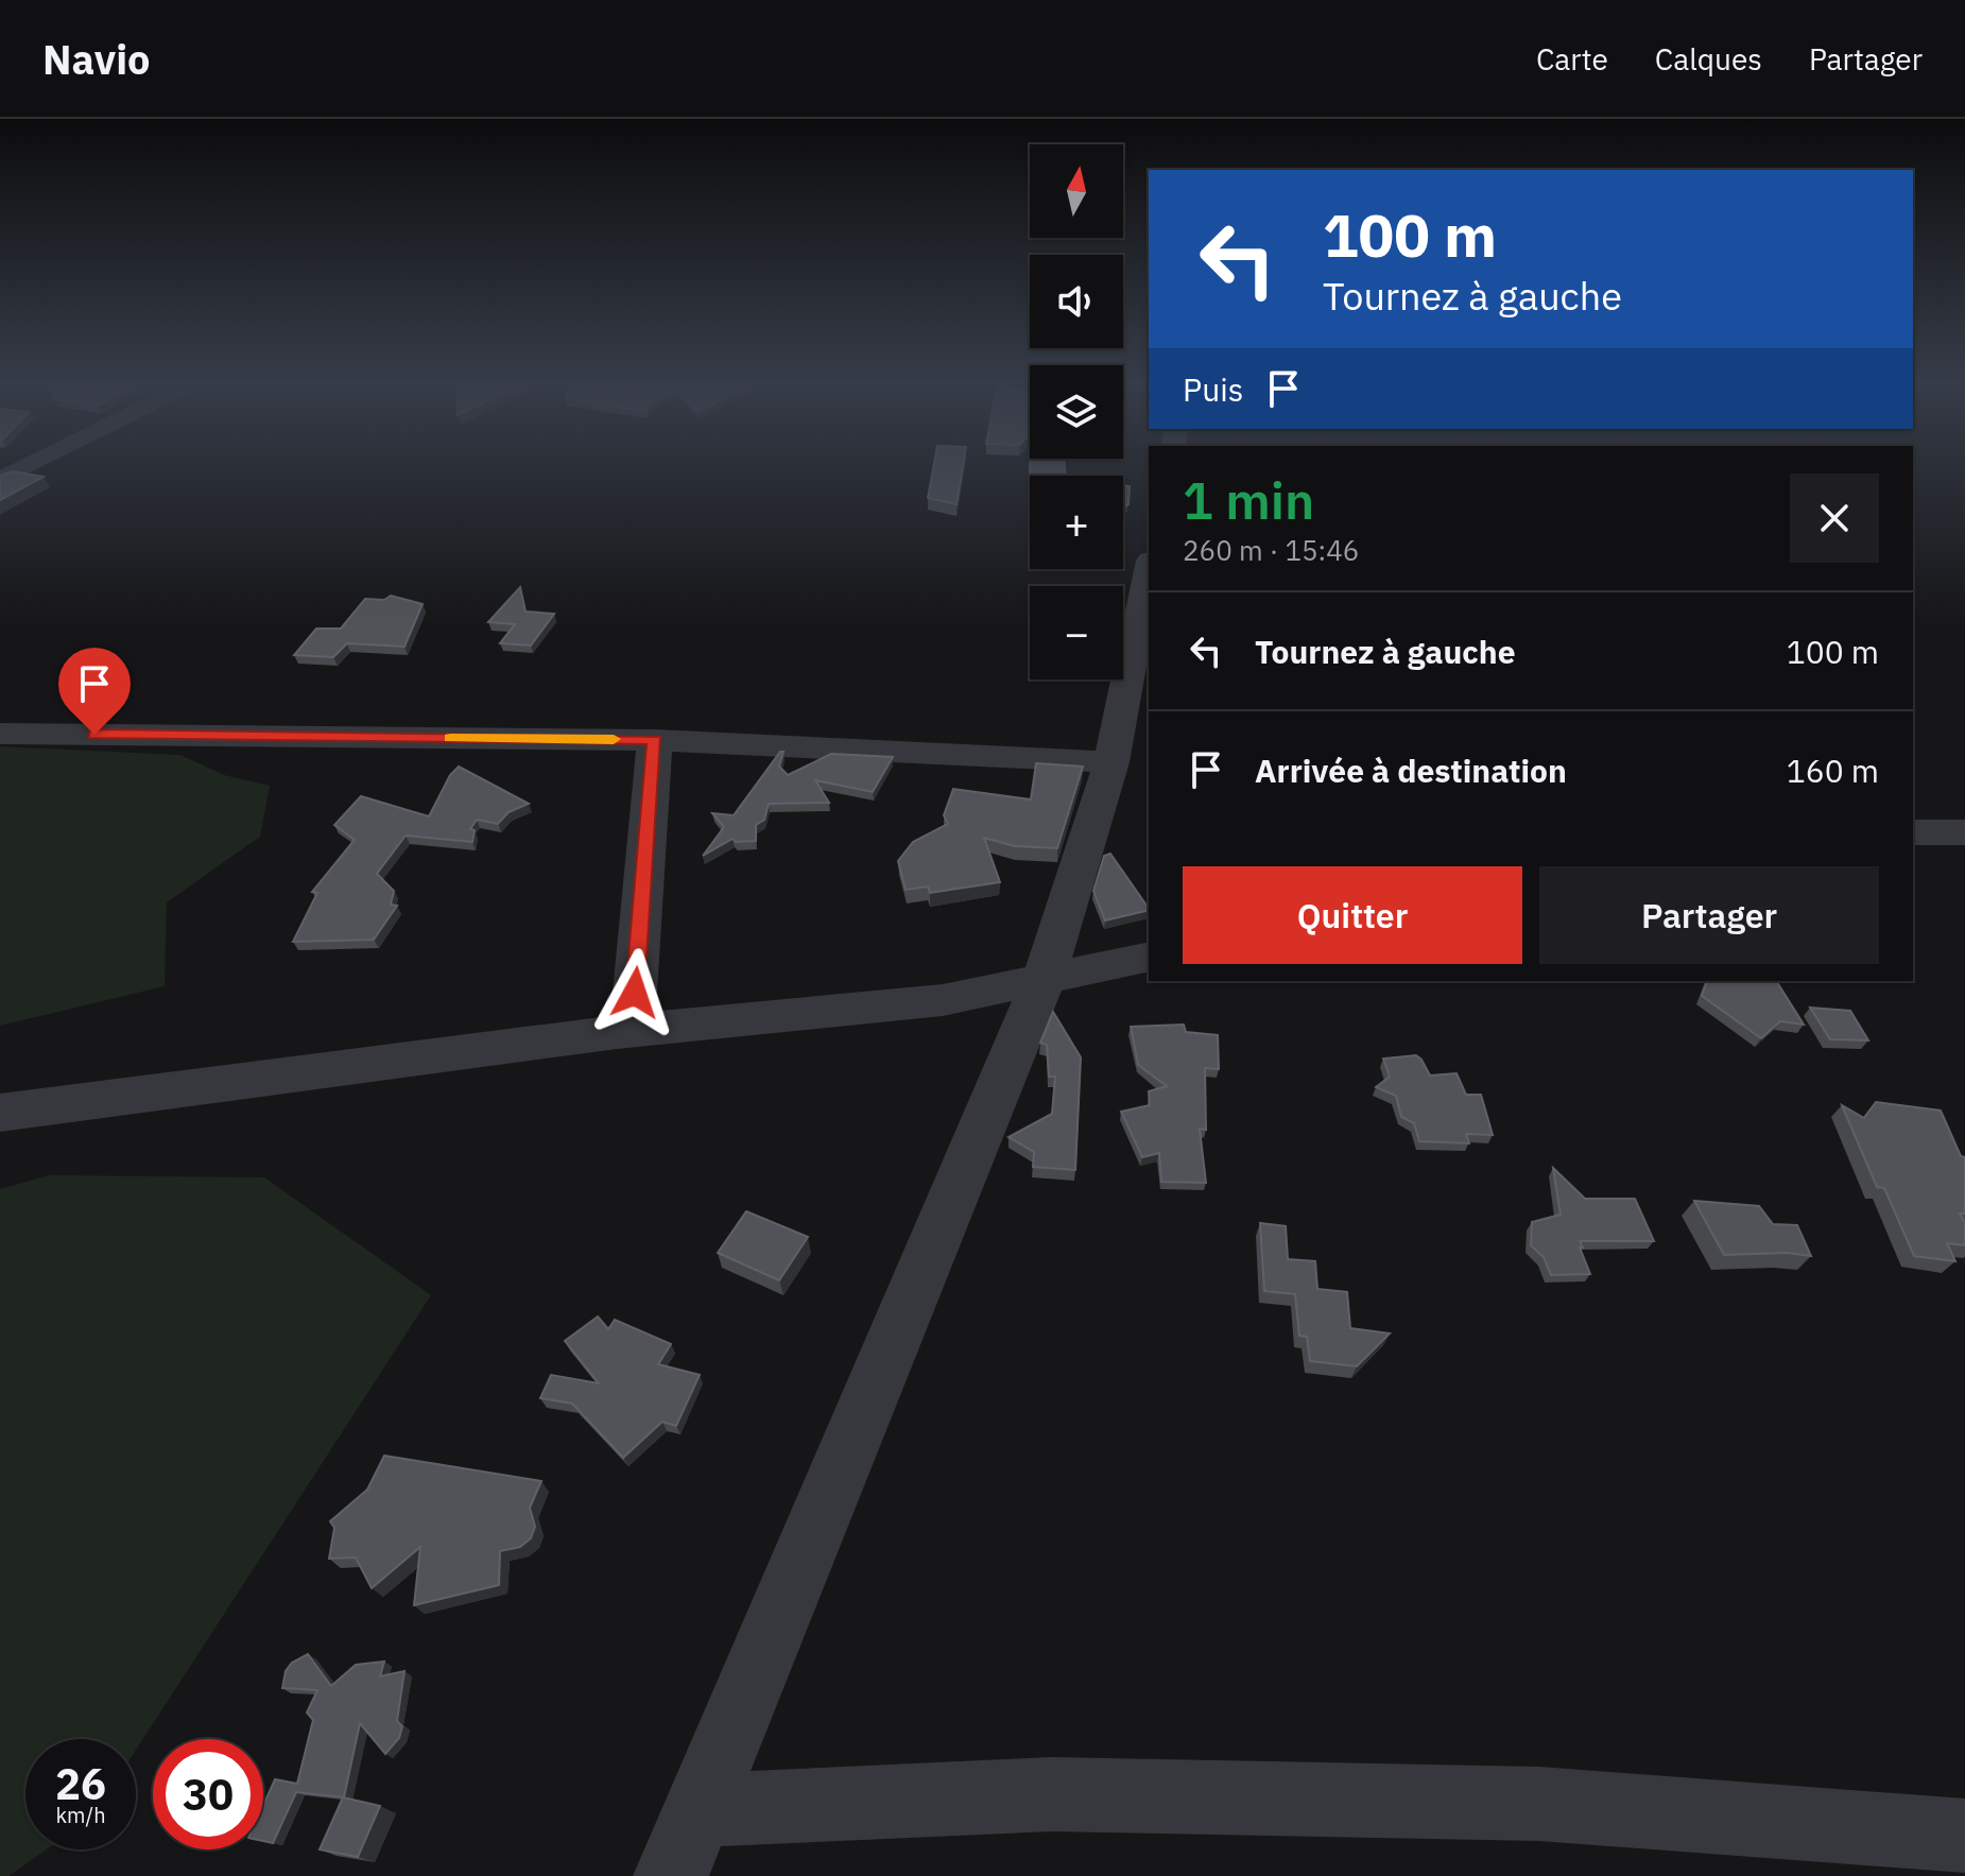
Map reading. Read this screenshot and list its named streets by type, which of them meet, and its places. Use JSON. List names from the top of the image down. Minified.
{"north":"top","page":{"header":"Navio","nav":["Carte","Calques","Partager"],"map_buttons":["+","−"],"turn":["100 m","Tournez à gauche"],"then":"Puis","heading":["1 min","260 m · 15:46"],"list":[{"name":"Tournez à gauche","value":"100 m"},{"name":"Arrivée à destination","value":"160 m"}],"buttons":["Quitter","Partager"],"speed":"26 km/h","limit":"30"}}
